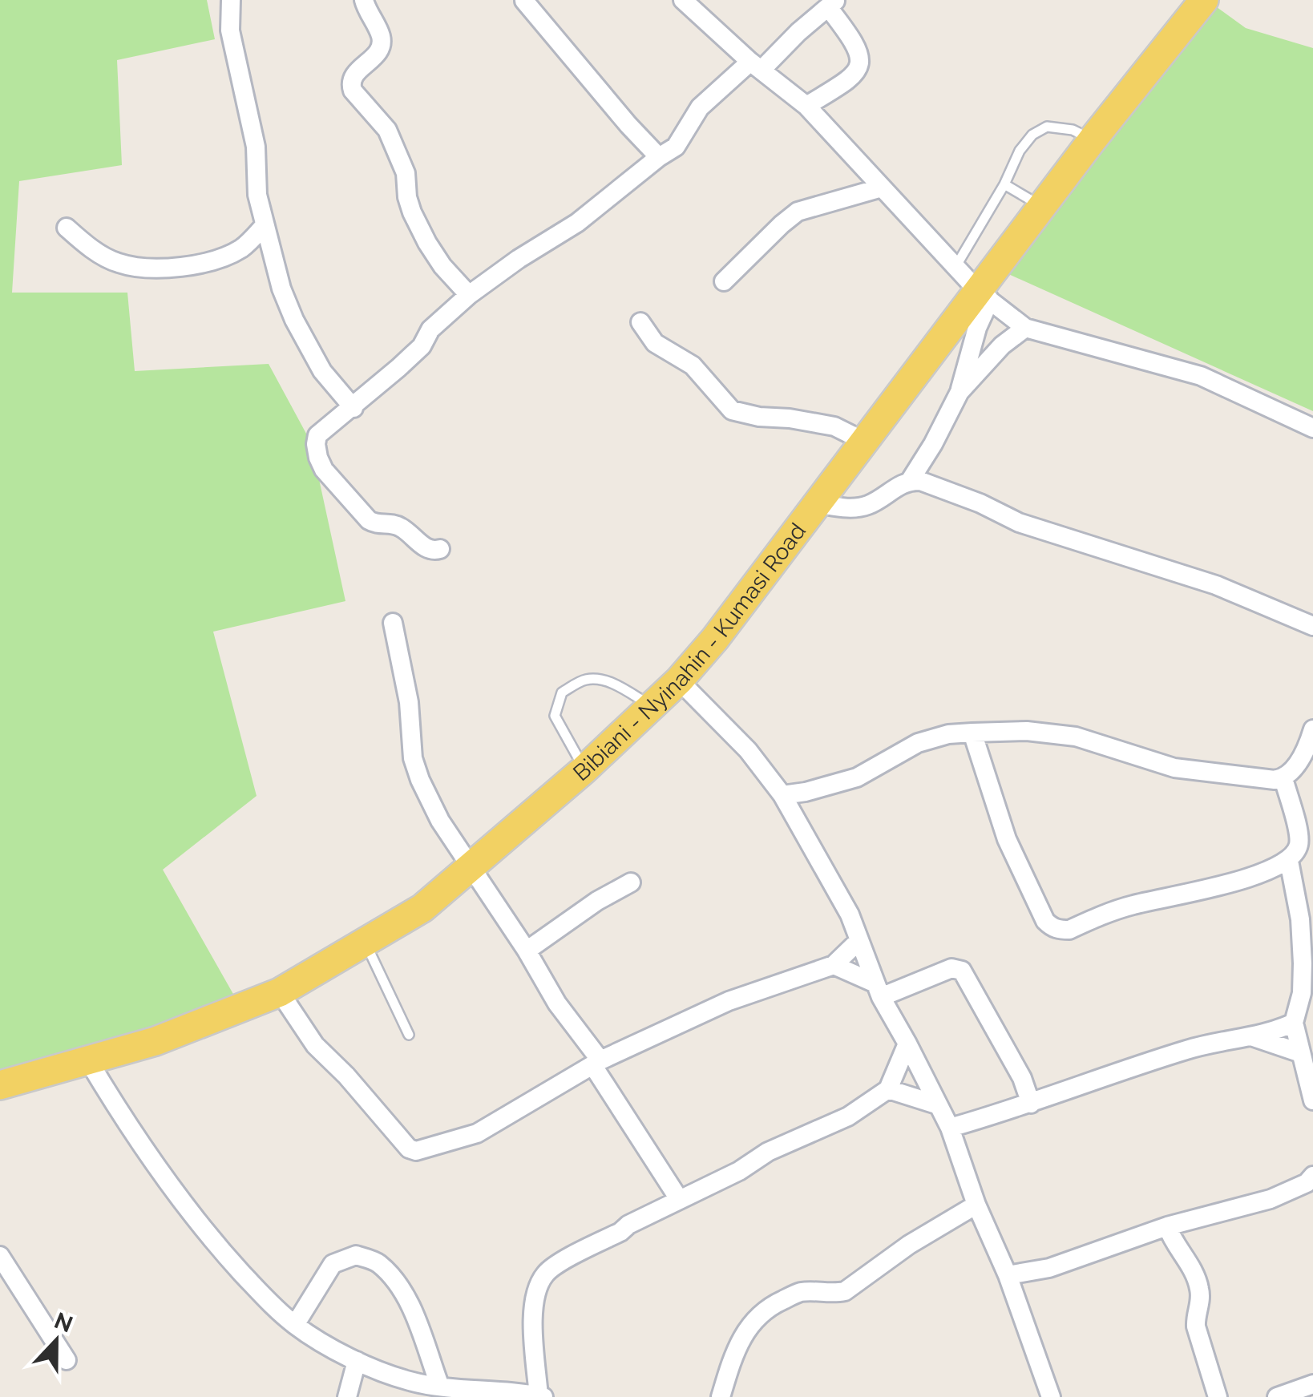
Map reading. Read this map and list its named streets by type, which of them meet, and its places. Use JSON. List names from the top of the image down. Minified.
{"streets":{"main road":["Bibiani - Nyinahin - Kumasi Road"]},"north":"top"}
